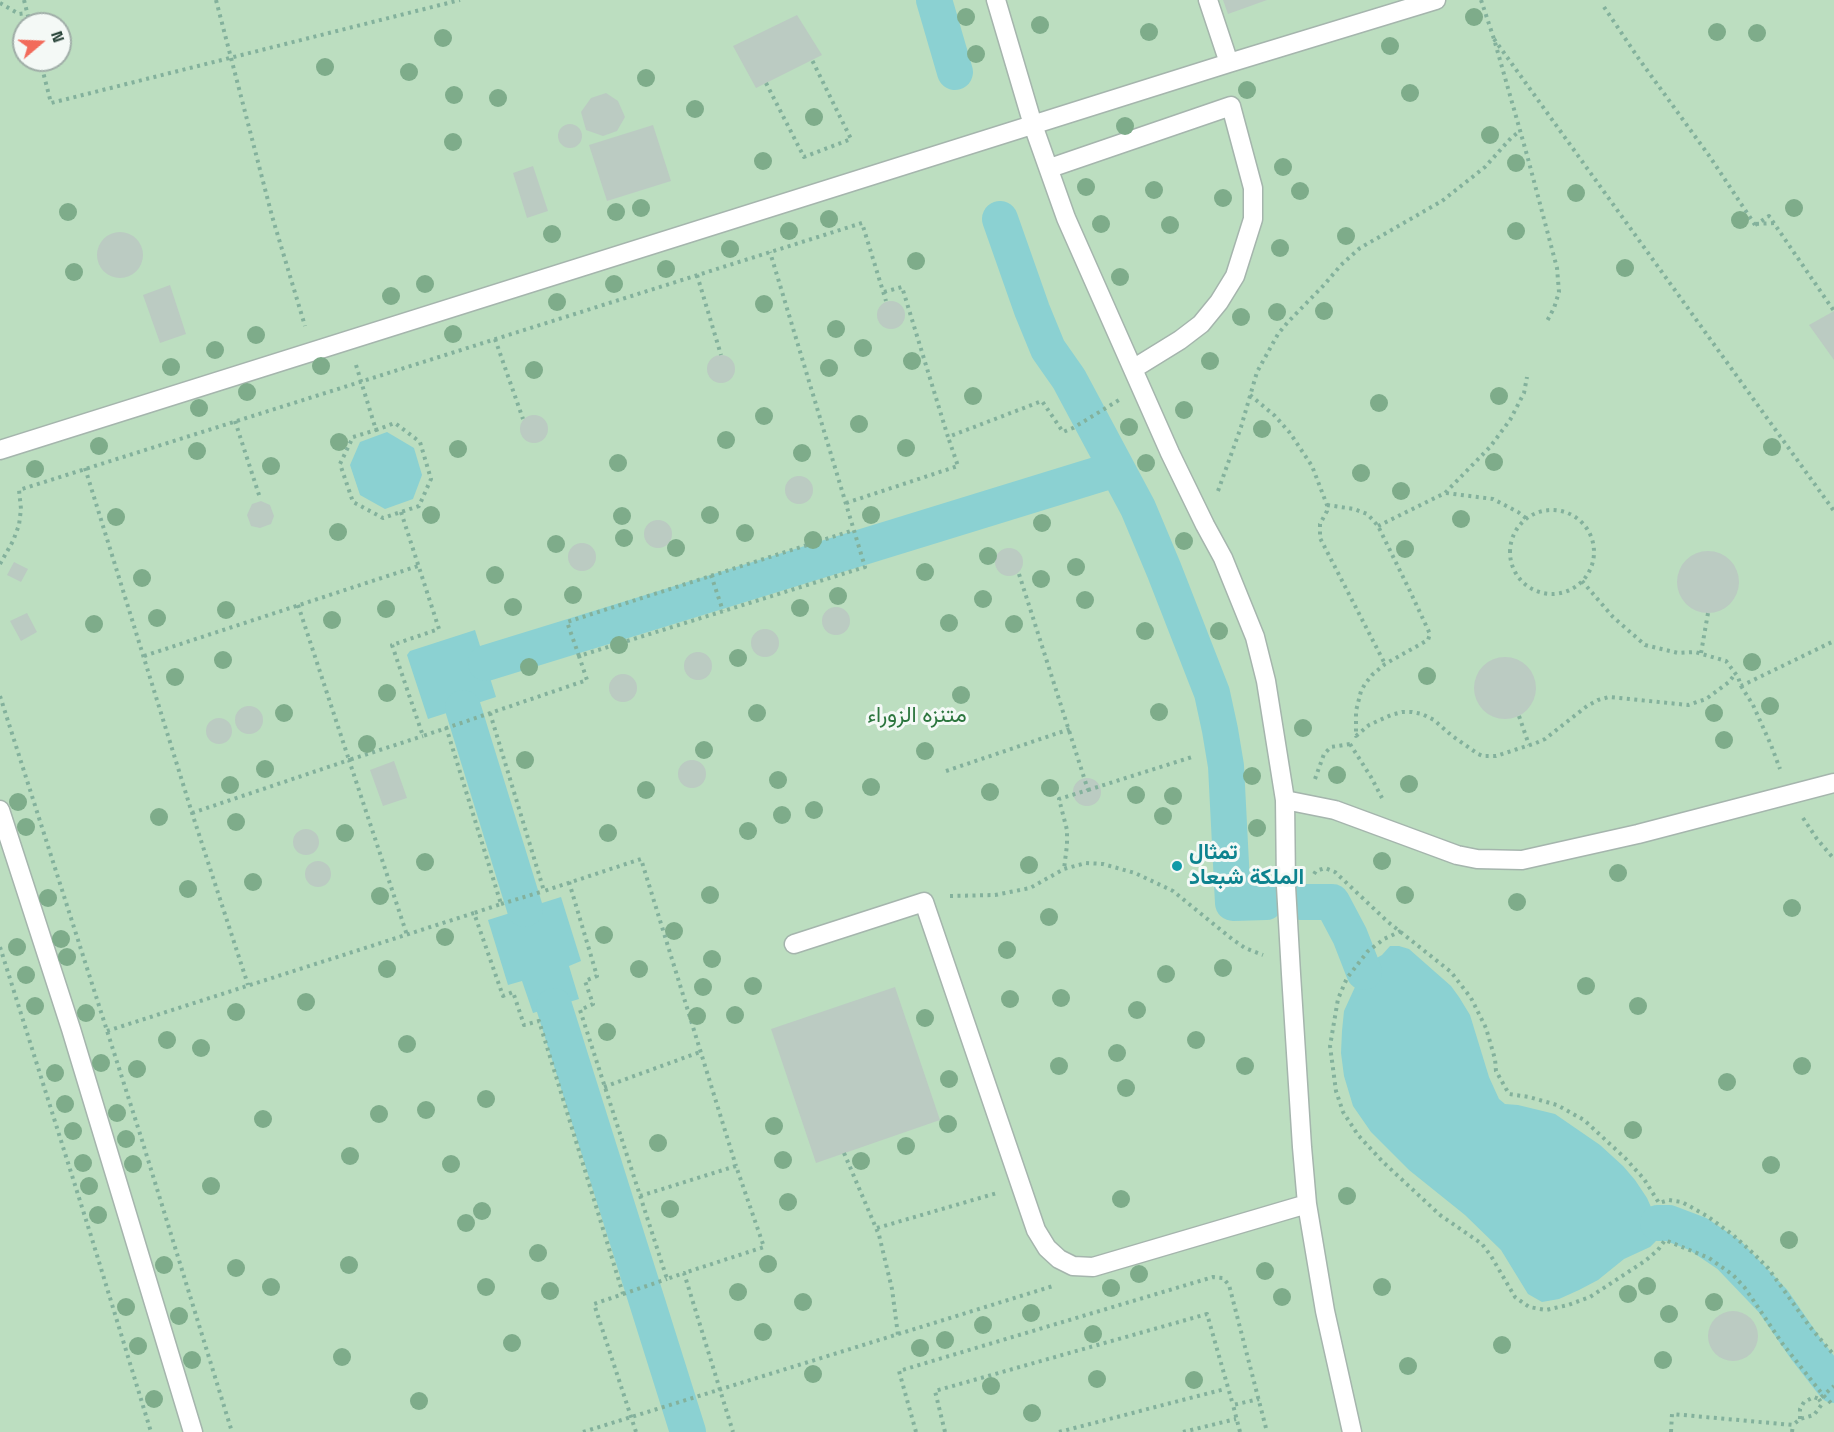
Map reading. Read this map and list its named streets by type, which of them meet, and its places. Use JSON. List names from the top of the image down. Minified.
{"parks":["متنزه الزوراء"],"places":["تمثال الملكة شبعاد"],"north":"right"}
